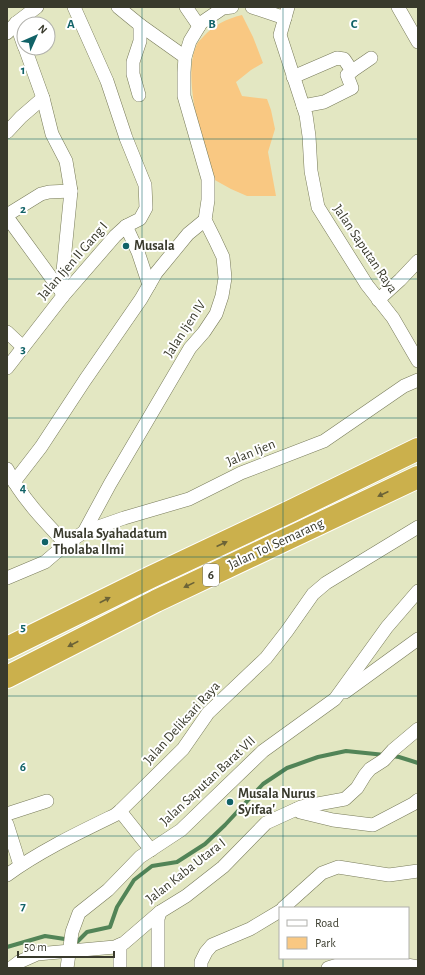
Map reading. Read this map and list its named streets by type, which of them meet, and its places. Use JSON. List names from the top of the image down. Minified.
{"streets":{"highway":["Jalan Tol Semarang","6"],"street":["Jalan Saputan Raya","Jalan Ijen II Gang I","Jalan Ijen IV","Jalan Ijen","Jalan Deliksari Raya","Jalan Saputan Barat VII","Jalan Kaba Utara I"]},"crossings":[["Jalan Ijen IV","Jalan Ijen"]],"places":["Musala","Musala Syahadatum Tholaba Ilmi","Musala Nurus Syifaa'"],"legend":["Road","Park"],"scale_bar":"50 m","north":"top right","grid":{"columns":["A","B","C"],"rows":["1","2","3","4","5","6","7"]}}
